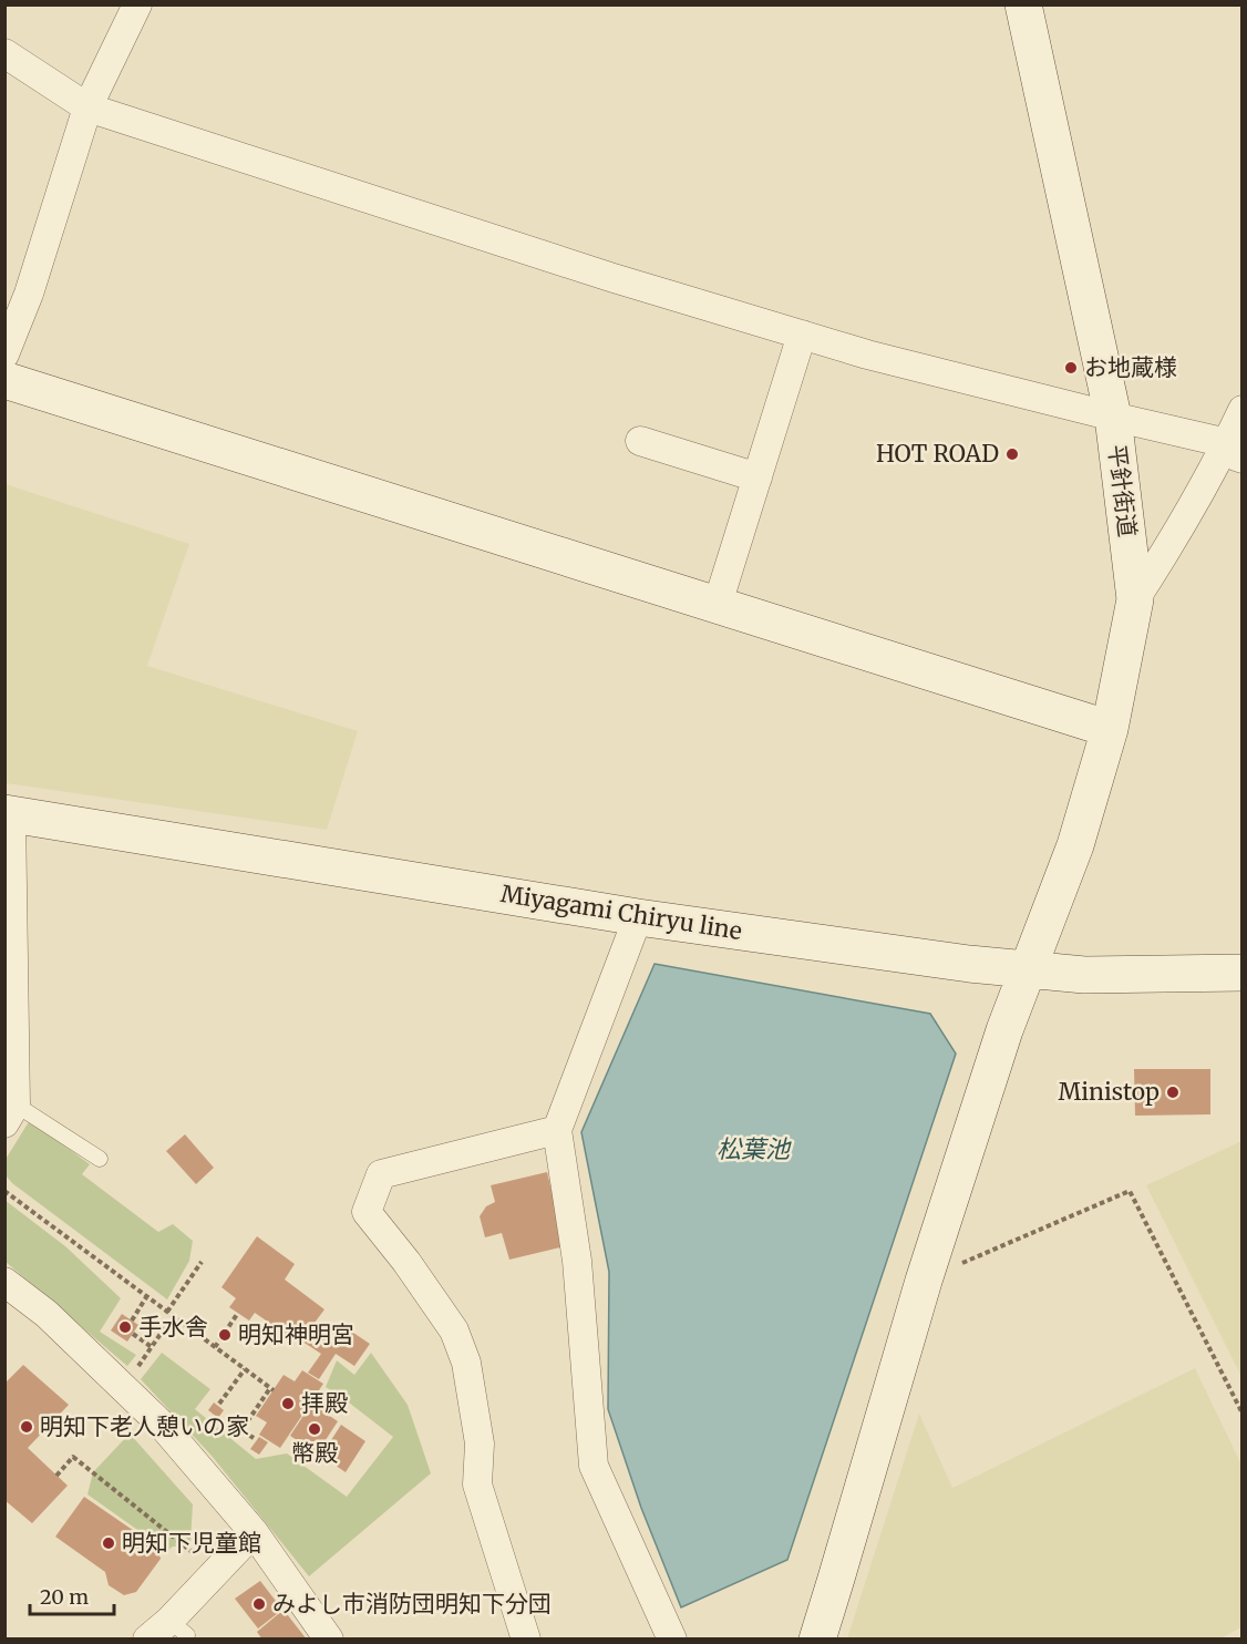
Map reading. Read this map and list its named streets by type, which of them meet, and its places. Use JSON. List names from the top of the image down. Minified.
{"streets":{"street":["平針街道","Miyagami Chiryu line"]},"crossings":[["平針街道","Miyagami Chiryu line"]],"water":["松葉池"],"places":["お地蔵様","HOT ROAD","Ministop","手水舎","明知神明宮","拝殿","明知下老人憩いの家","幣殿","明知下児童館","みよし市消防団明知下分団"],"scale_bar":"20 m"}
